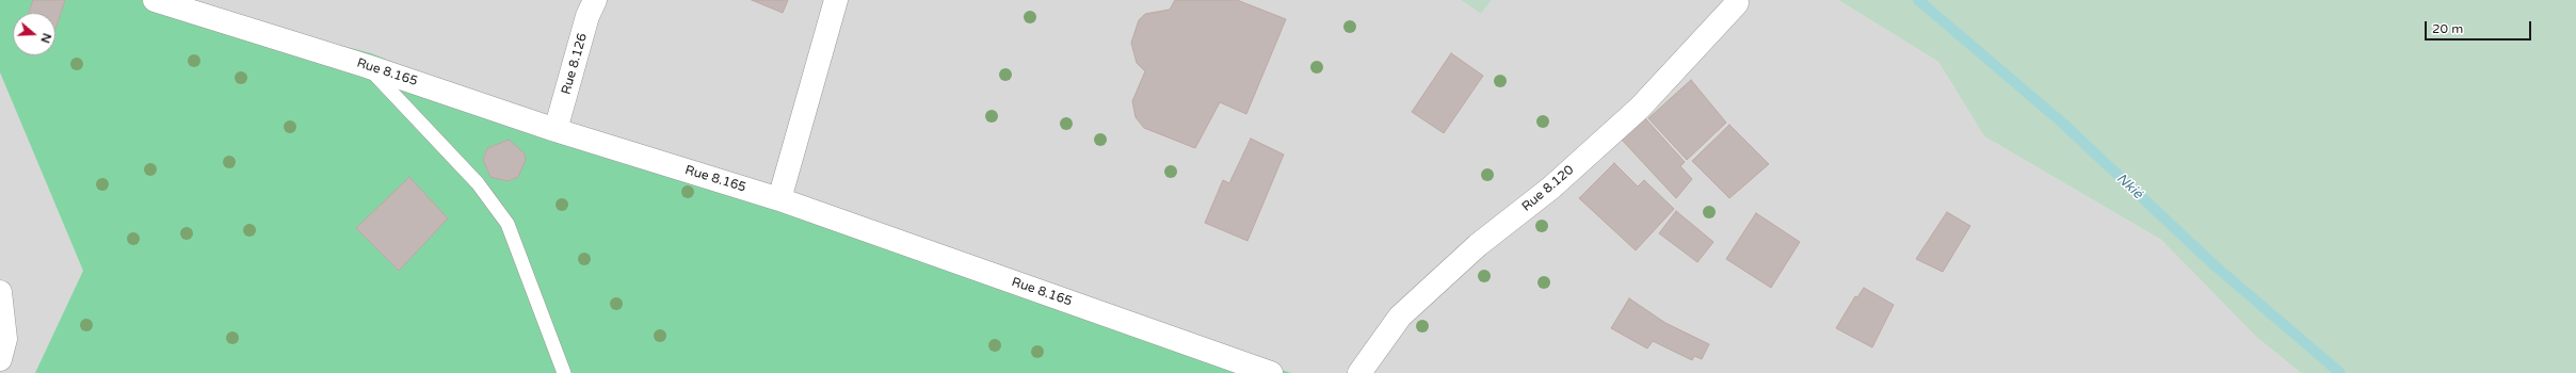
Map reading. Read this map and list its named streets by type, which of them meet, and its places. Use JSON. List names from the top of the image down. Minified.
{"streets":{"street":["Rue 8.126","Rue 8.165","Rue 8.120"]},"crossings":[["Rue 8.126","Rue 8.165"]],"water":["Nkié"],"scale_bar":"20 m","north":"right"}
